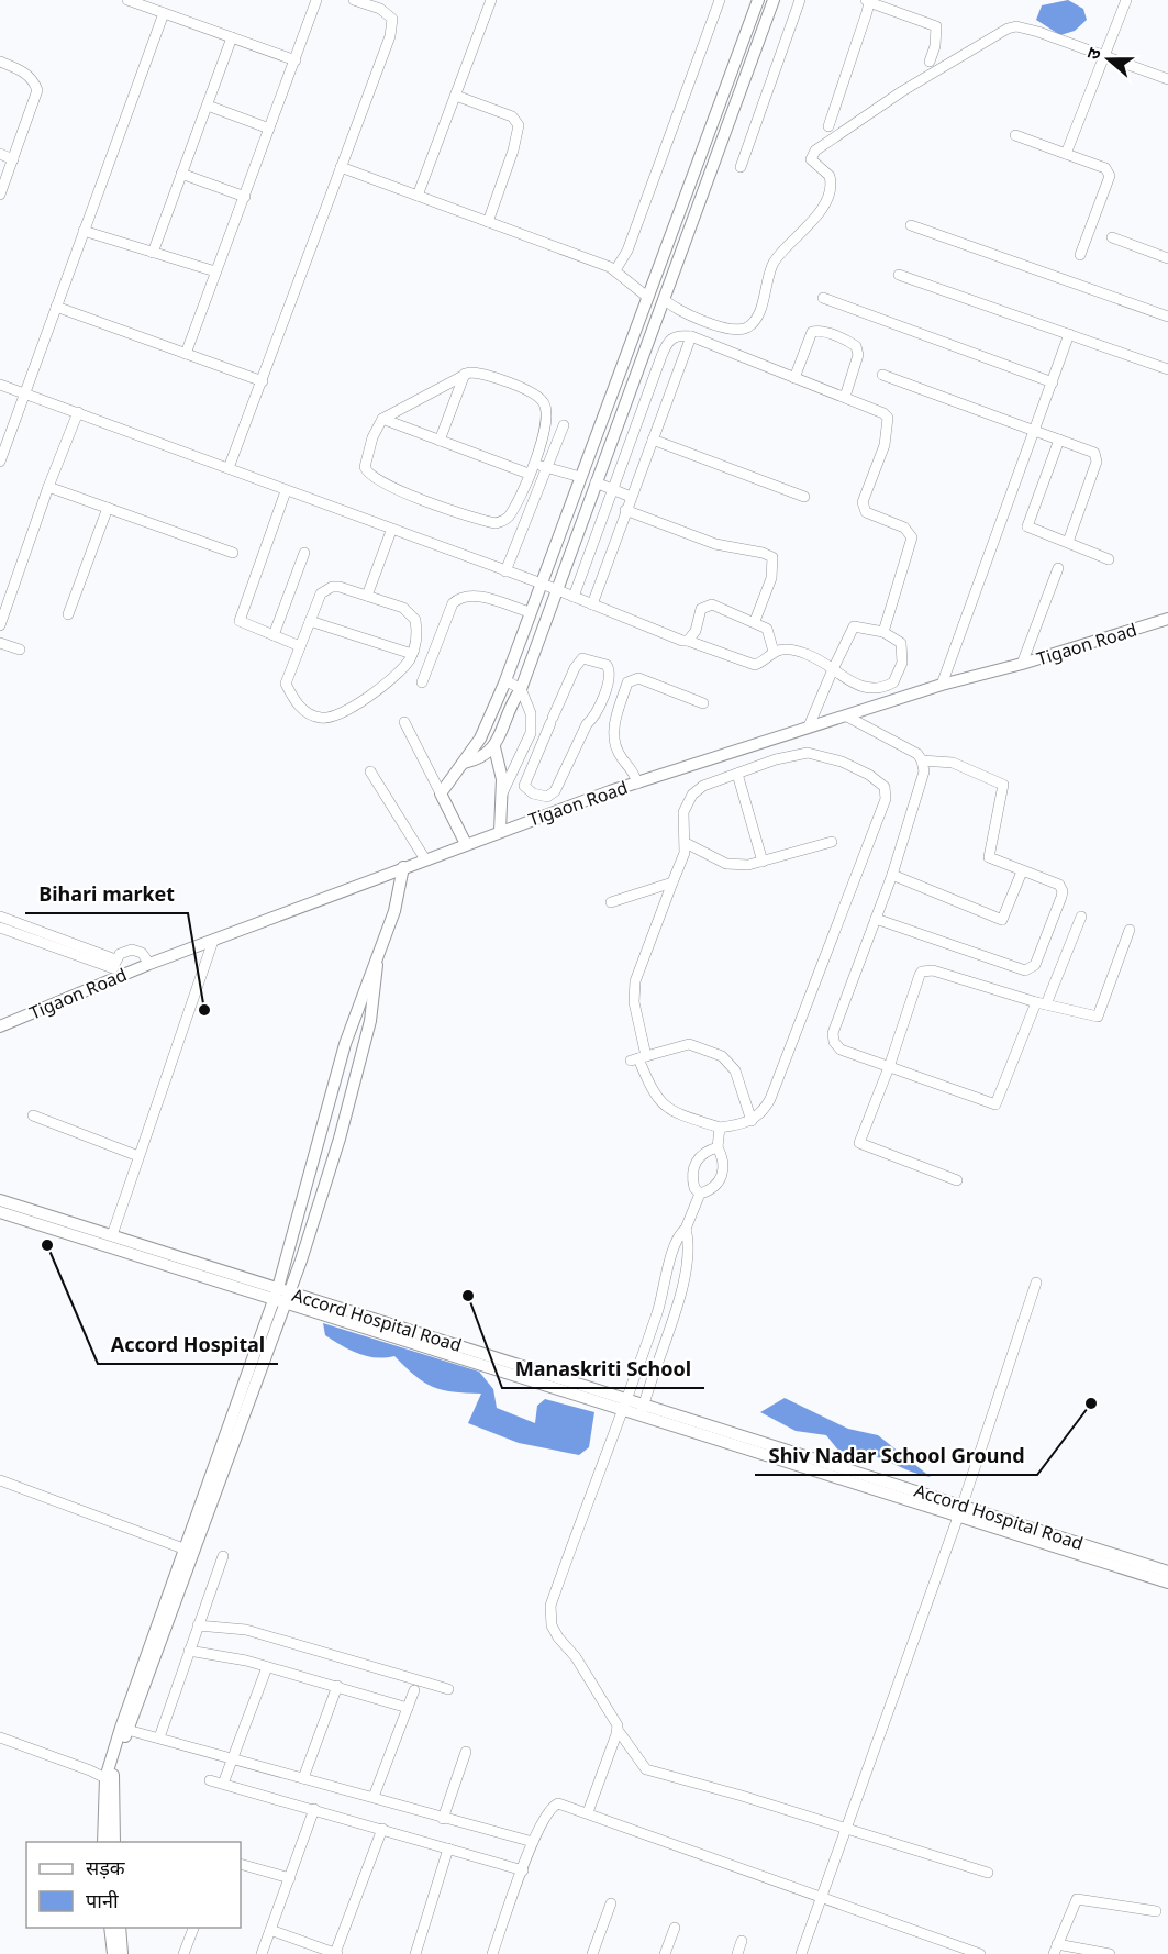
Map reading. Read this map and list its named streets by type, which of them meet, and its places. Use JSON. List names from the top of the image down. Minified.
{"streets":{"street":["Tigaon Road","Accord Hospital Road"]},"places":["Bihari market","Accord Hospital","Manaskriti School","Shiv Nadar School Ground"],"legend":["सड़क","पानी"],"north":"left"}
